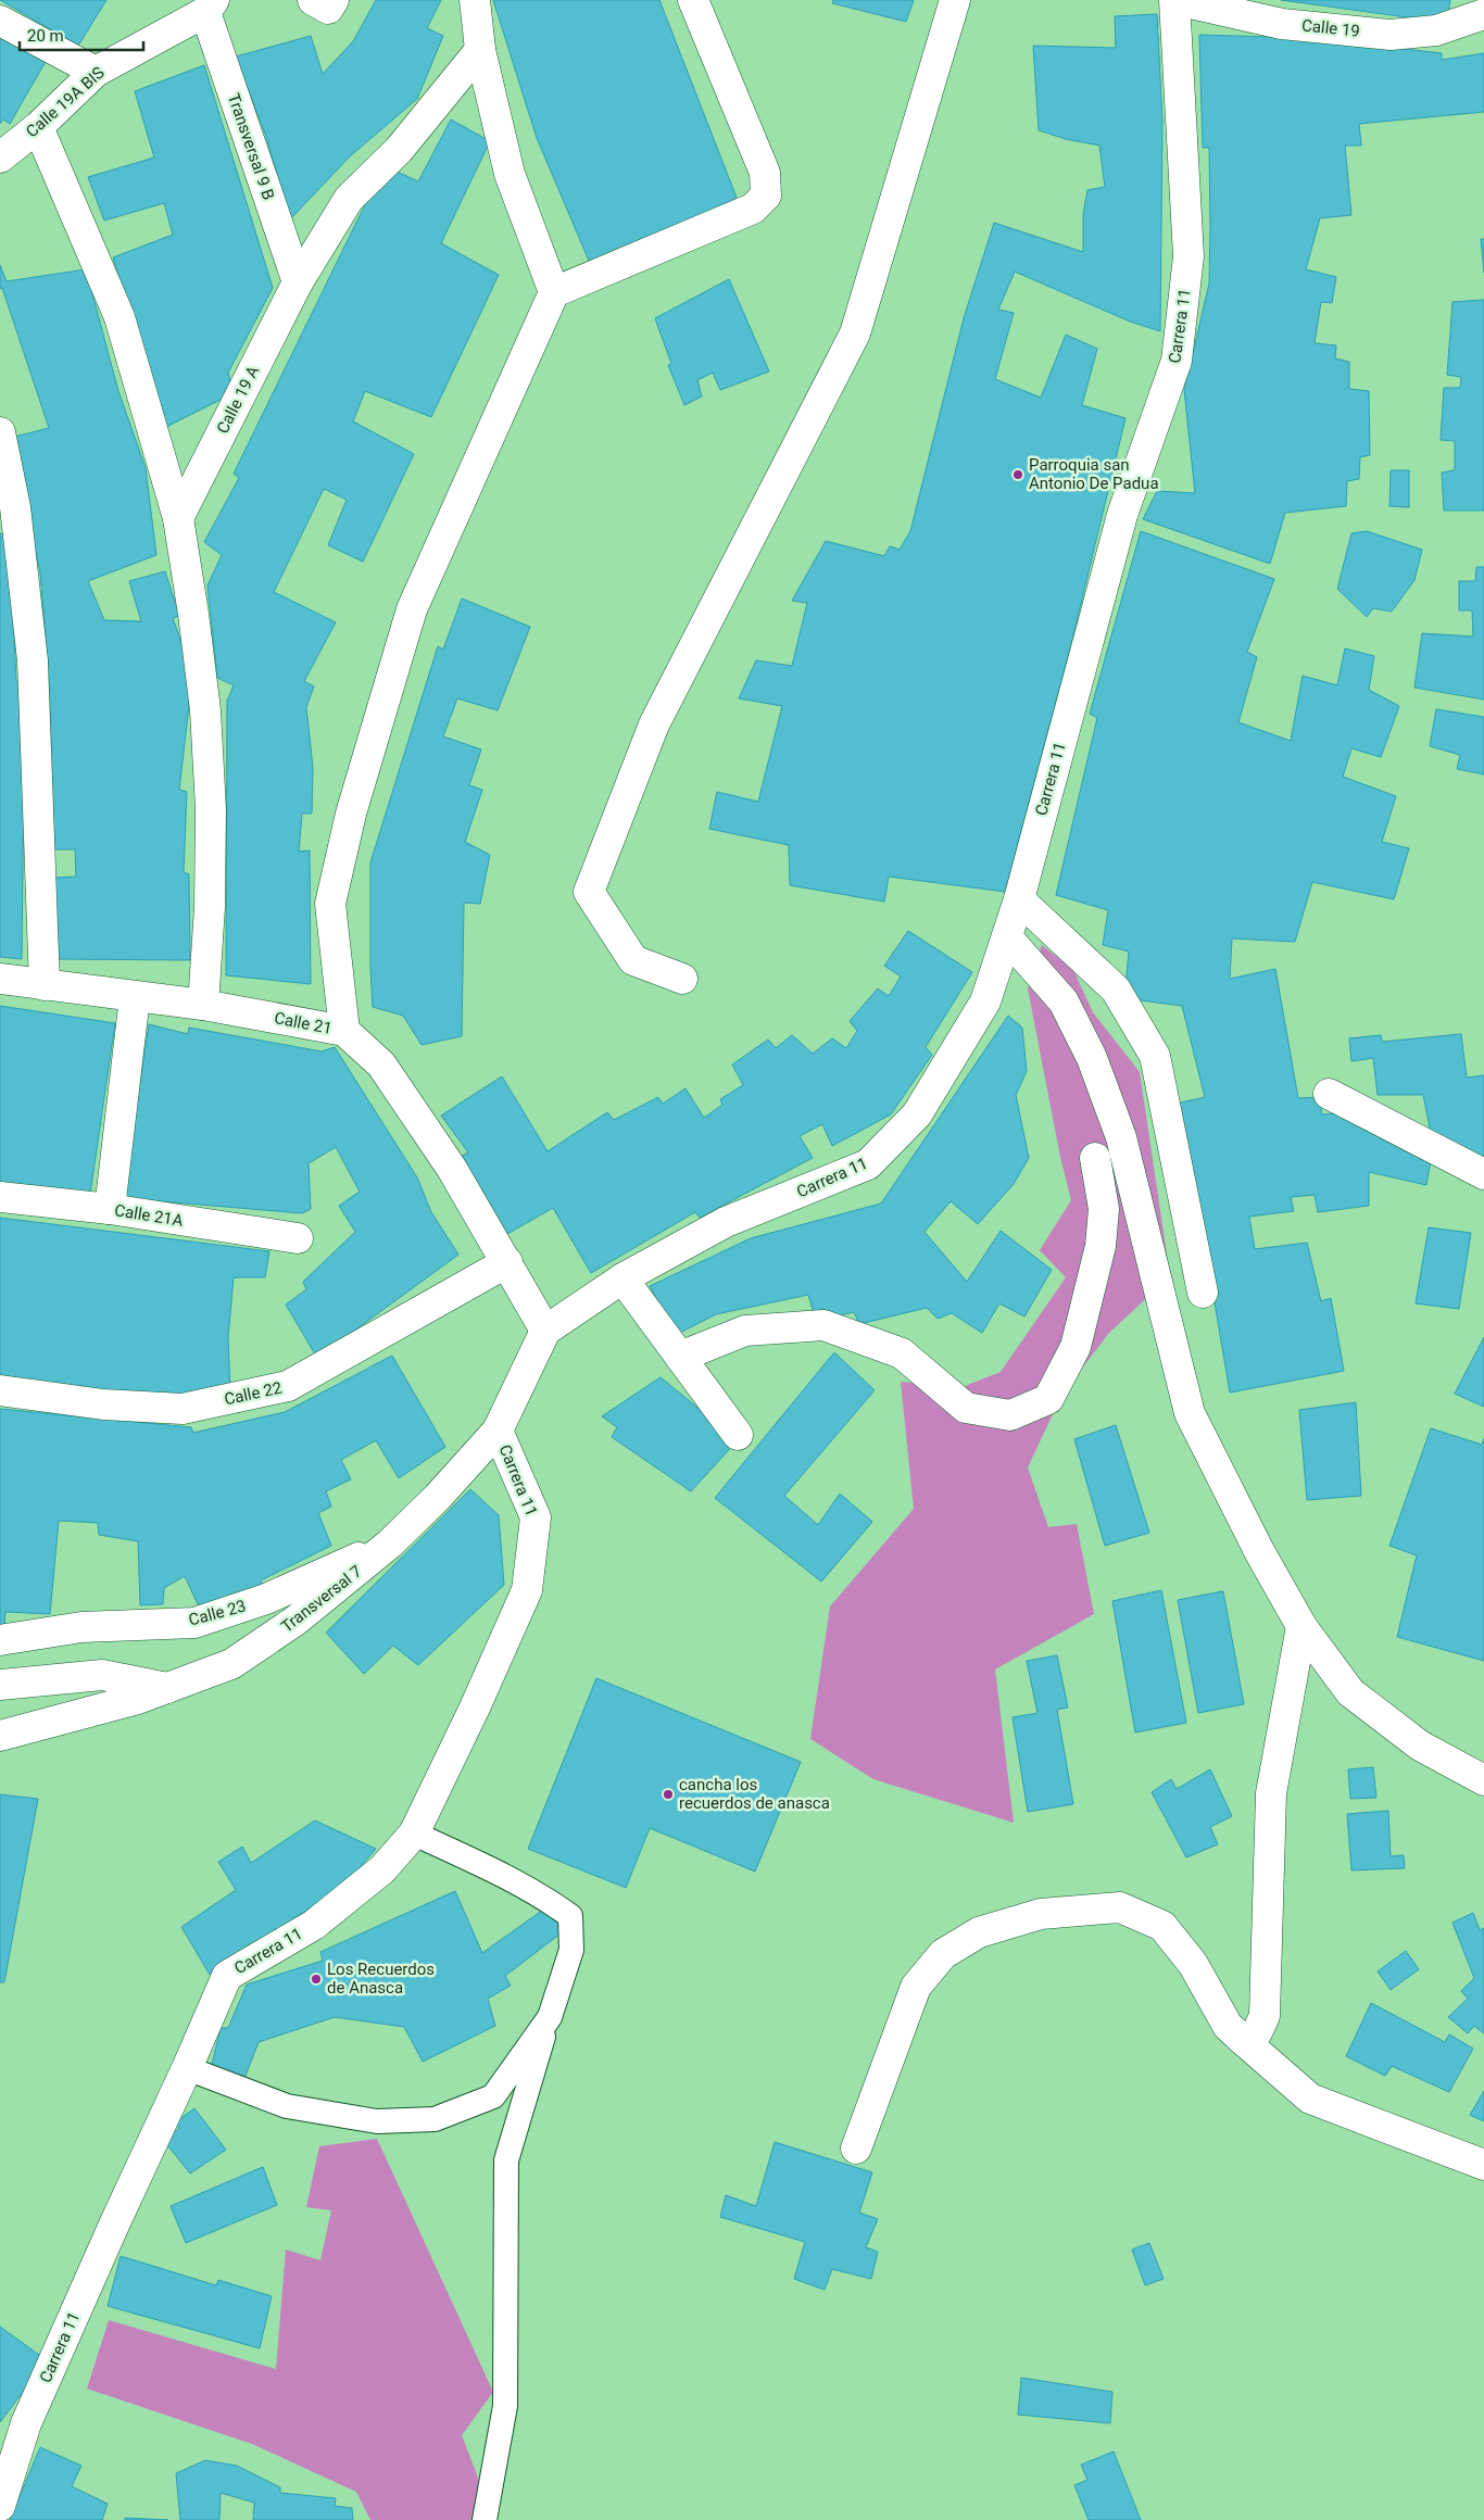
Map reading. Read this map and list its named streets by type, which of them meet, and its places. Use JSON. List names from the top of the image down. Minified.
{"streets":{"street":["Calle 19","Calle 19A BIS","Transversal 9 B","Carrera 11","Calle 19 A","Calle 21","Calle 21A","Calle 22","Transversal 7","Calle 23"]},"crossings":[["Calle 19","Carrera 11"],["Calle 19A BIS","Transversal 9 B"],["Transversal 9 B","Calle 19 A"],["Carrera 11","Calle 21"],["Carrera 11","Transversal 7"],["Calle 21","Calle 22"],["Calle 21","Transversal 7"],["Transversal 7","Calle 23"]],"places":["Parroquia san Antonio De Padua","cancha los recuerdos de anasca","Los Recuerdos de Anasca"],"scale_bar":"20 m"}
